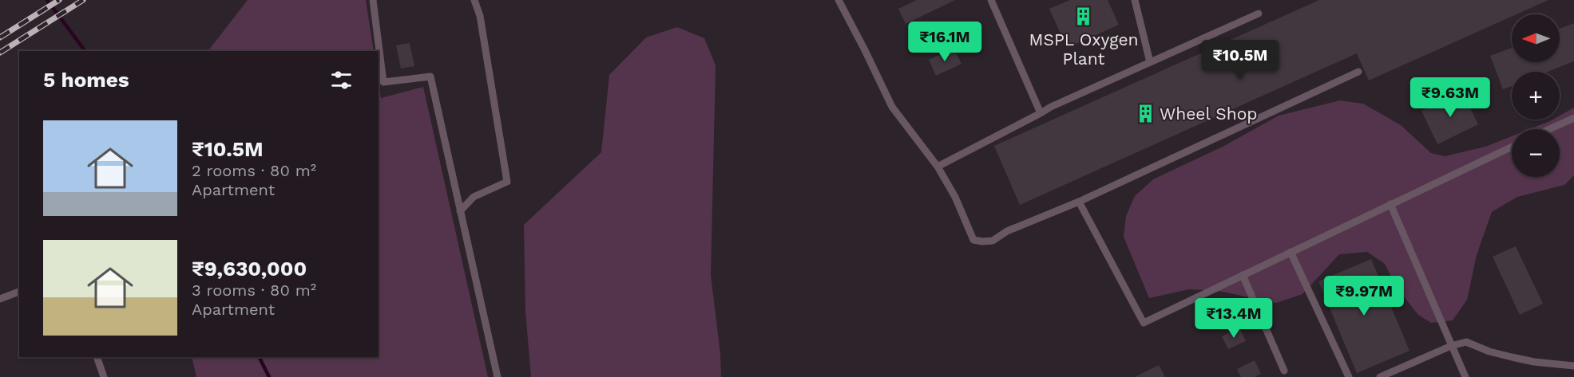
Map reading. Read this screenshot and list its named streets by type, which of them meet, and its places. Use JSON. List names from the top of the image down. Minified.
{"places":{"building":["MSPL Oxygen Plant","Wheel Shop"]},"north":"left","page":{"map_buttons":["+","−"],"price":["₹16.1M","₹10.5M","₹9.63M","₹9.97M","₹13.4M"],"heading":"5 homes","list":[{"name":"₹10.5M","note":"2 rooms · 80 m² · Apartment"},{"name":"₹9,630,000","note":"3 rooms · 80 m² · Apartment"}]}}
